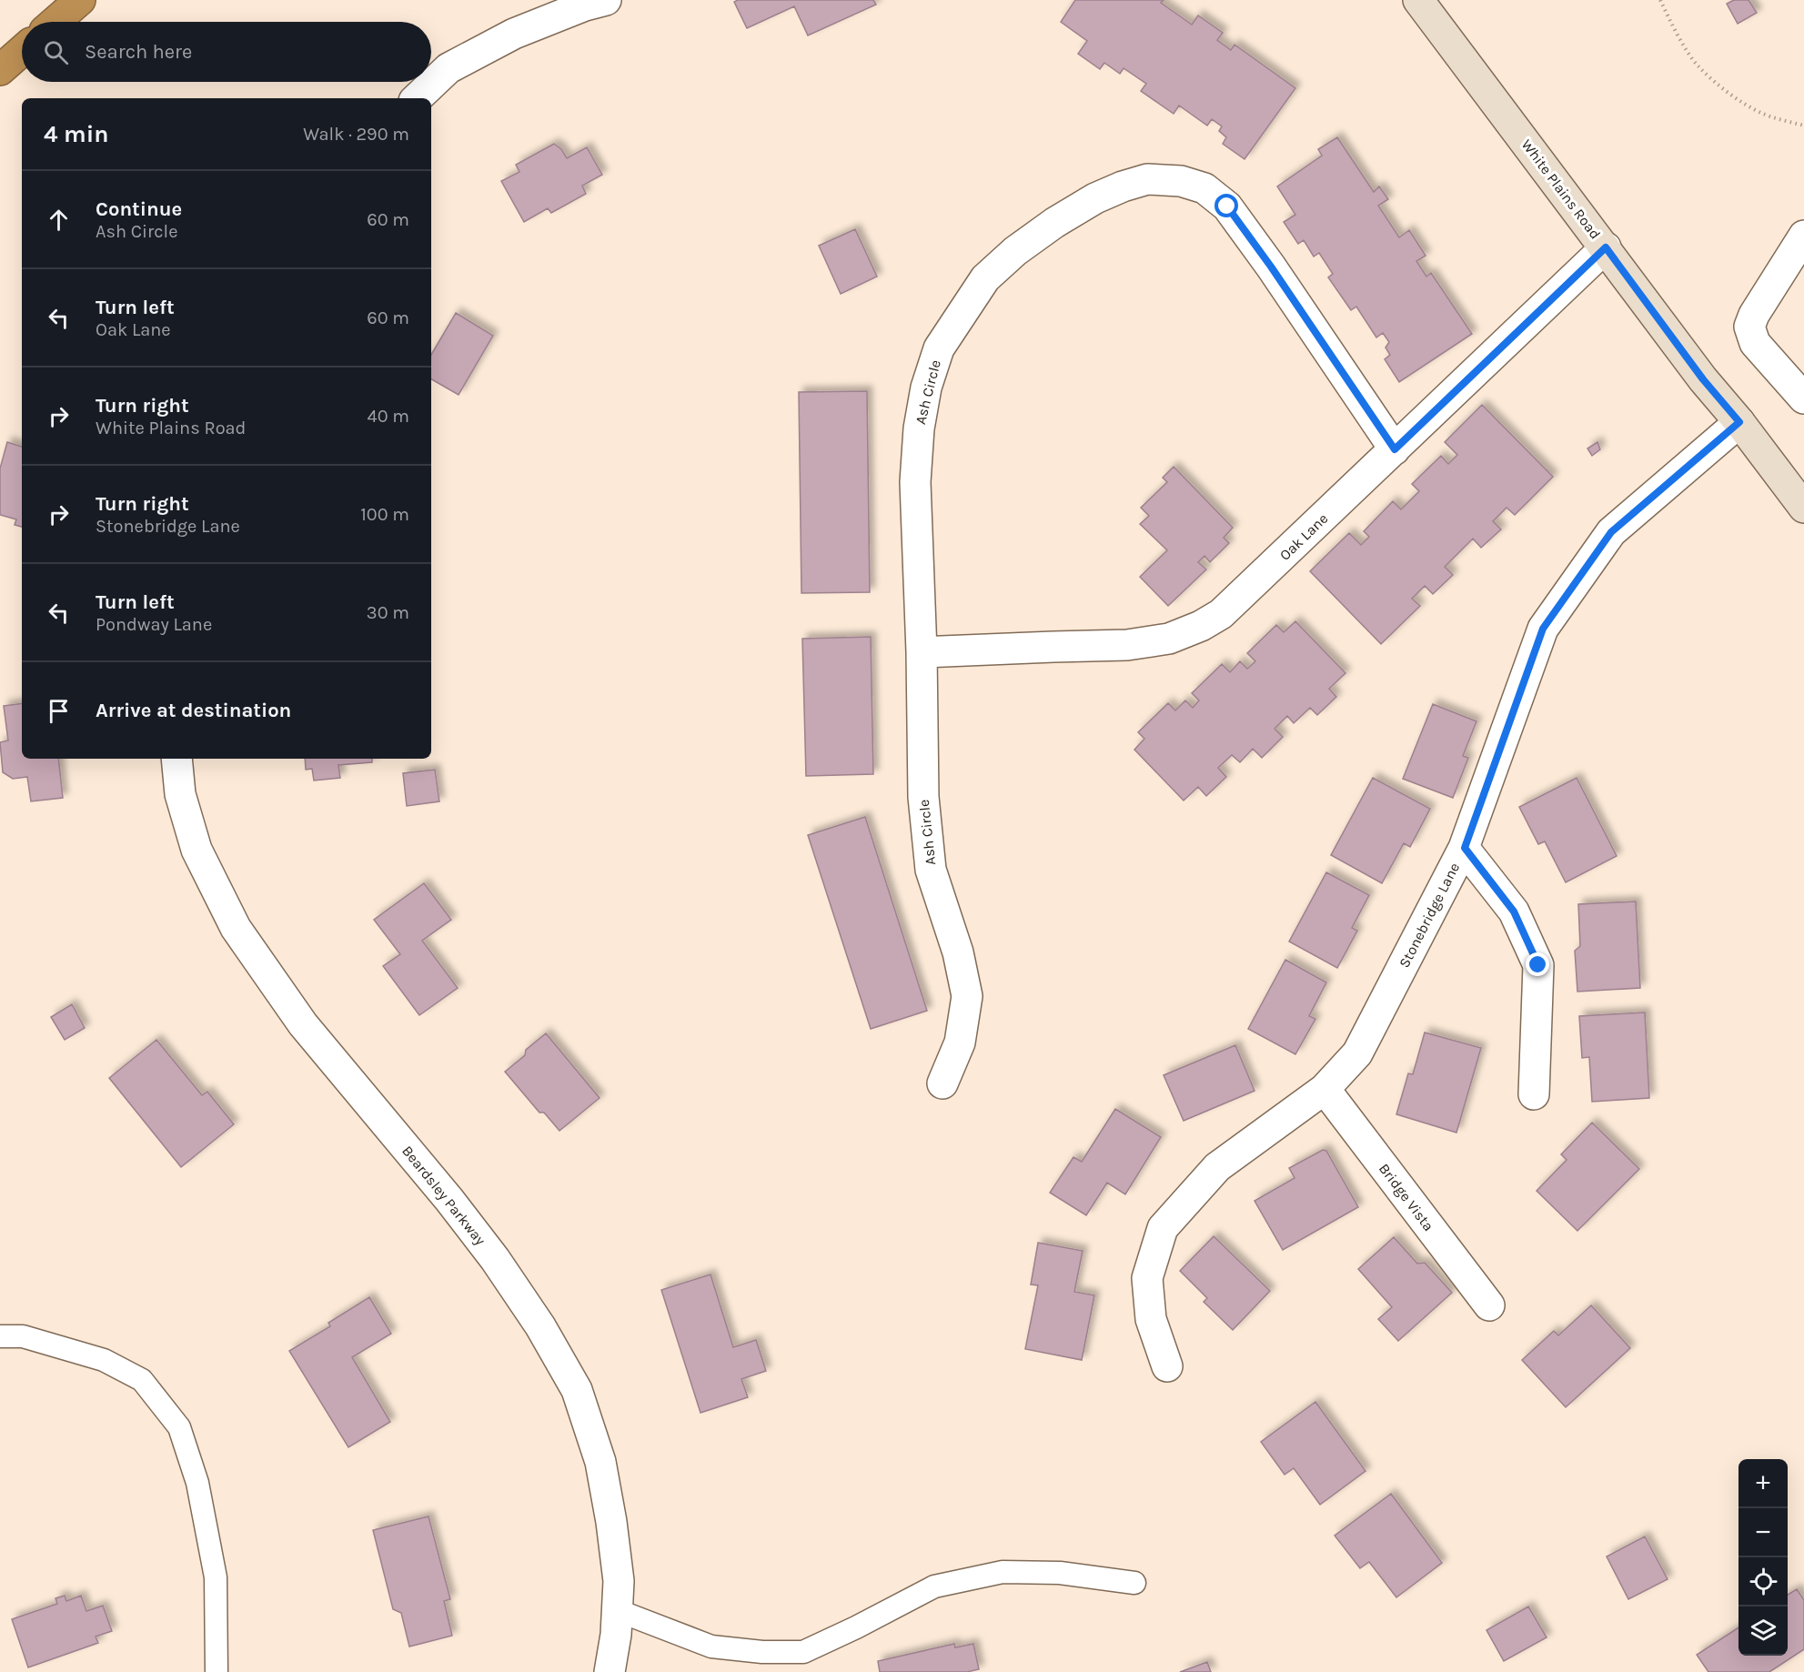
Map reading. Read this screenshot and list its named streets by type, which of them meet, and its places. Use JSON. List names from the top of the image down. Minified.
{"streets":{"main road":["White Plains Road"],"street":["Ash Circle","Oak Lane","Stonebridge Lane","Beardsley Parkway","Bridge Vista"]},"crossings":[["White Plains Road","Oak Lane"],["White Plains Road","Stonebridge Lane"],["Ash Circle","Oak Lane"],["Stonebridge Lane","Bridge Vista"]],"page":{"search":"Search here","heading":["4 min","Walk · 290 m"],"list":[["Continue","Ash Circle","60 m"],["Turn left","Oak Lane","60 m"],["Turn right","White Plains Road","40 m"],["Turn right","Stonebridge Lane","100 m"],["Turn left","Pondway Lane","30 m"],"Arrive at destination"],"map_buttons":["+","−"]}}
